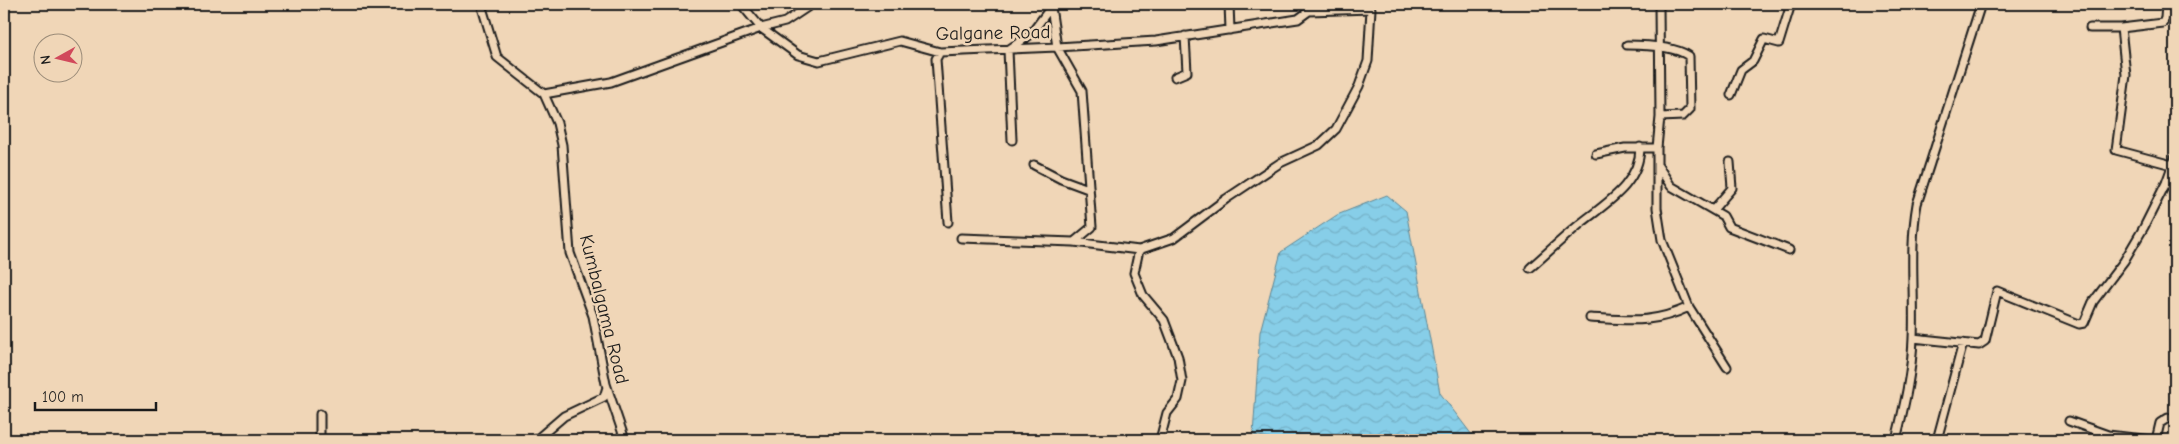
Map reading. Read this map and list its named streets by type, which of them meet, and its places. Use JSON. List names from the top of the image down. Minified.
{"streets":{"street":["Galgane Road","Kumbalgama Road"]},"scale_bar":"100 m","north":"left"}
